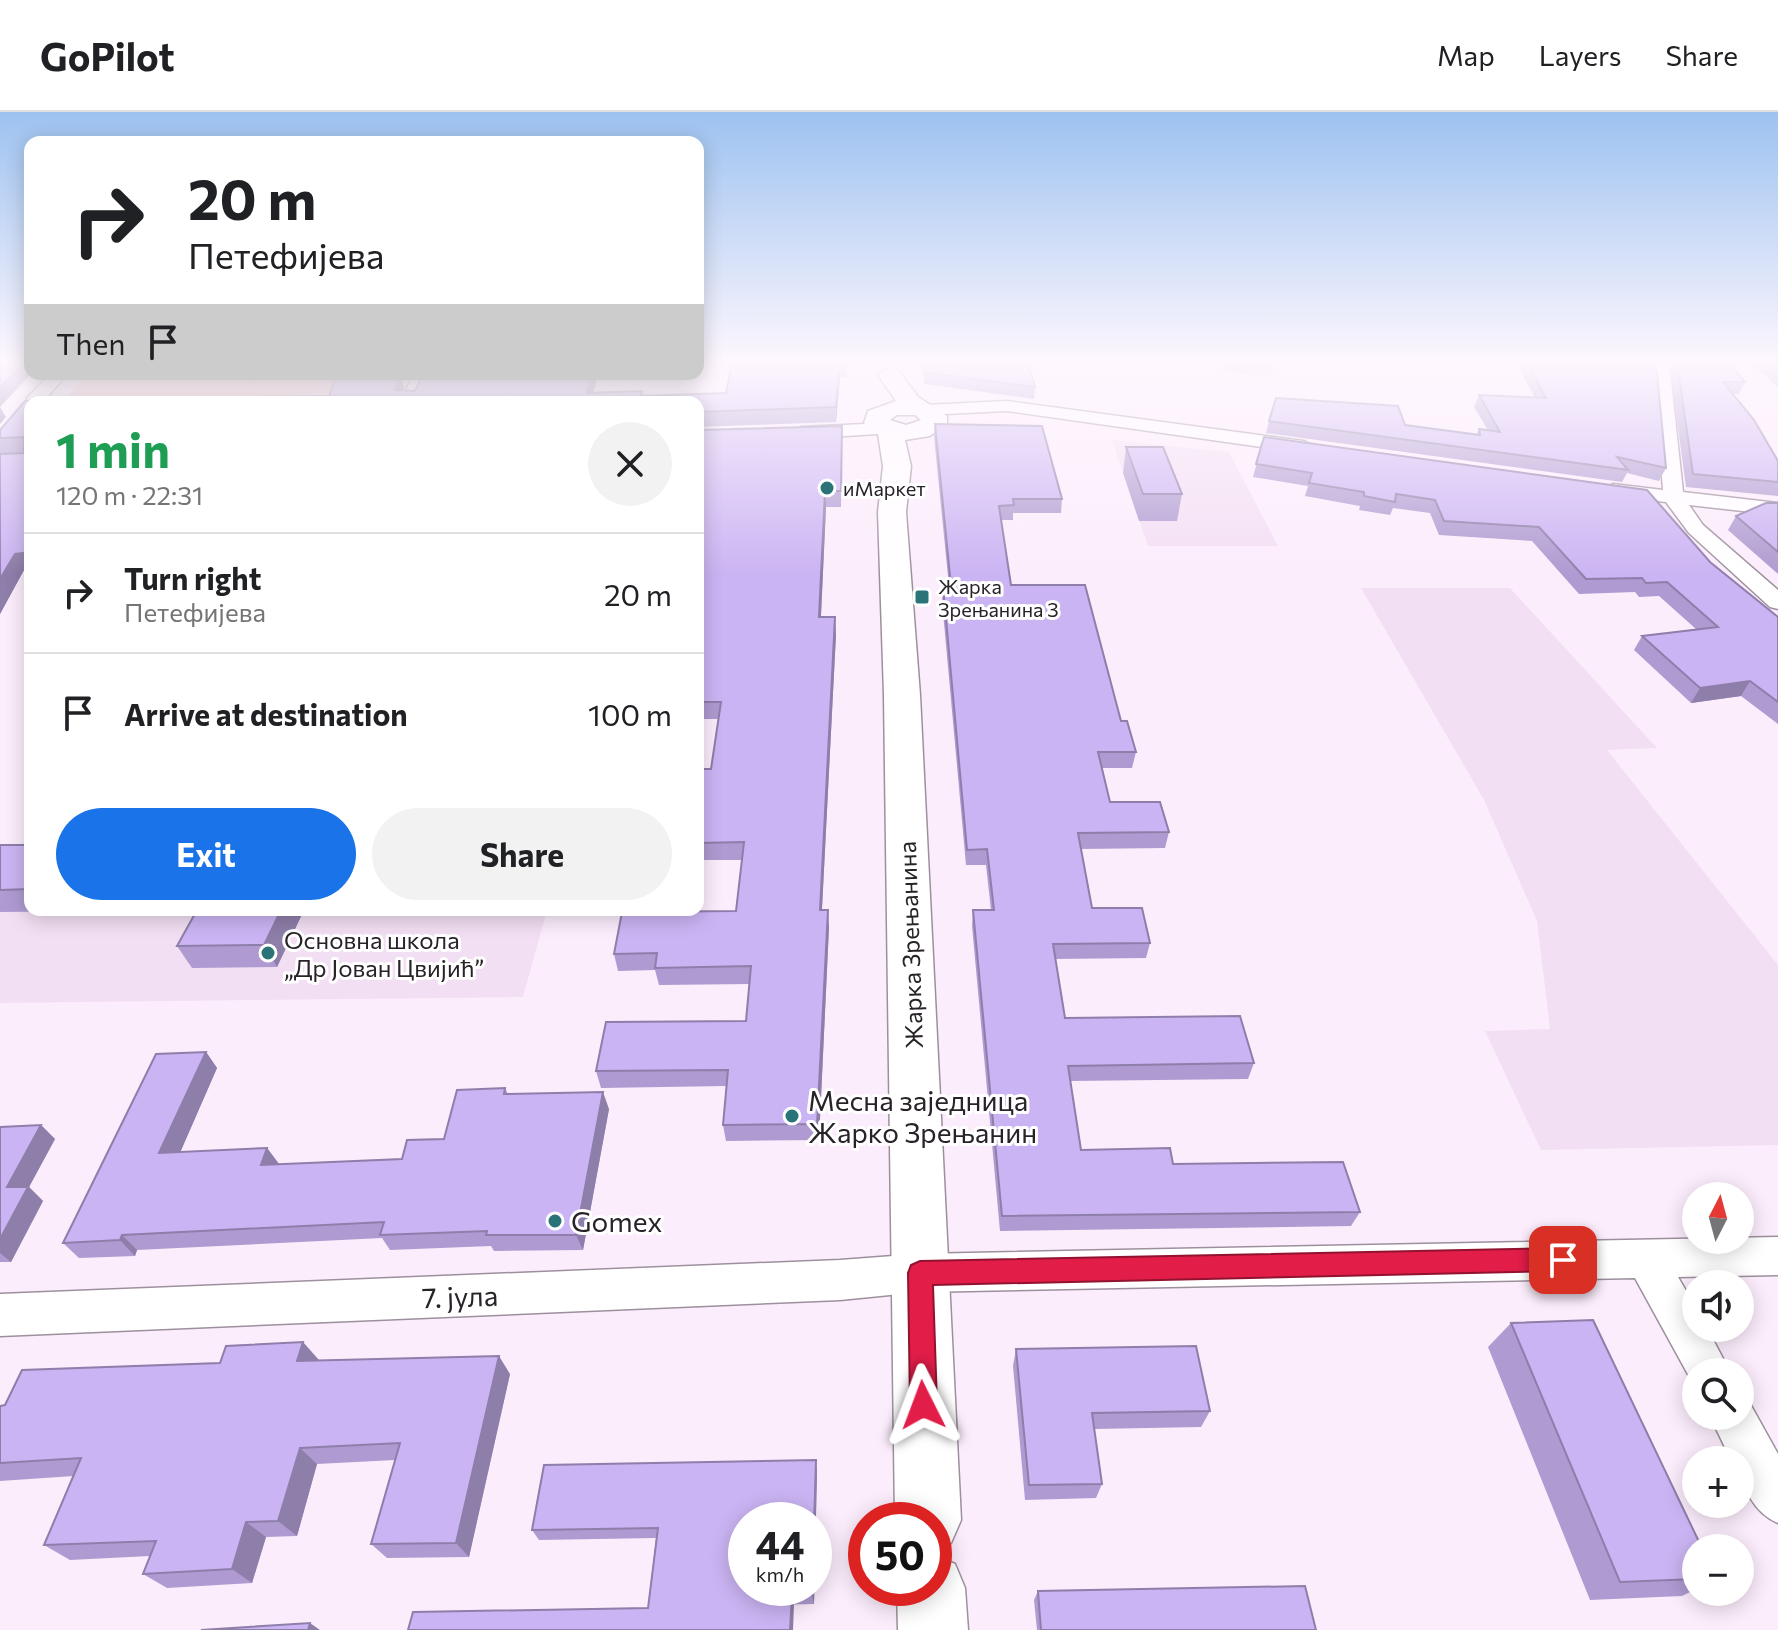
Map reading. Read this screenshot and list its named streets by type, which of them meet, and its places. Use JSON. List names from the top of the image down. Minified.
{"streets":{"main road":["Жарка Зрењанина"],"street":["7. јула"]},"crossings":[["Жарка Зрењанина","7. јула"]],"places":{"other":["иМаркет","Основна школа „Др Јован Цвијић”","Месна заједница Жарко Зрењанин","Gomex"],"transit":["Жарка Зрењанина 3"]},"north":"top","page":{"header":"GoPilot","nav":["Map","Layers","Share"],"turn":["20 m","Петефијева"],"then":"Then","heading":["1 min","120 m · 22:31"],"list":[{"name":"Turn right","note":"Петефијева","value":"20 m"},{"name":"Arrive at destination","value":"100 m"}],"buttons":["Exit","Share"],"map_buttons":["+","−"],"speed":"44 km/h","limit":"50"}}
